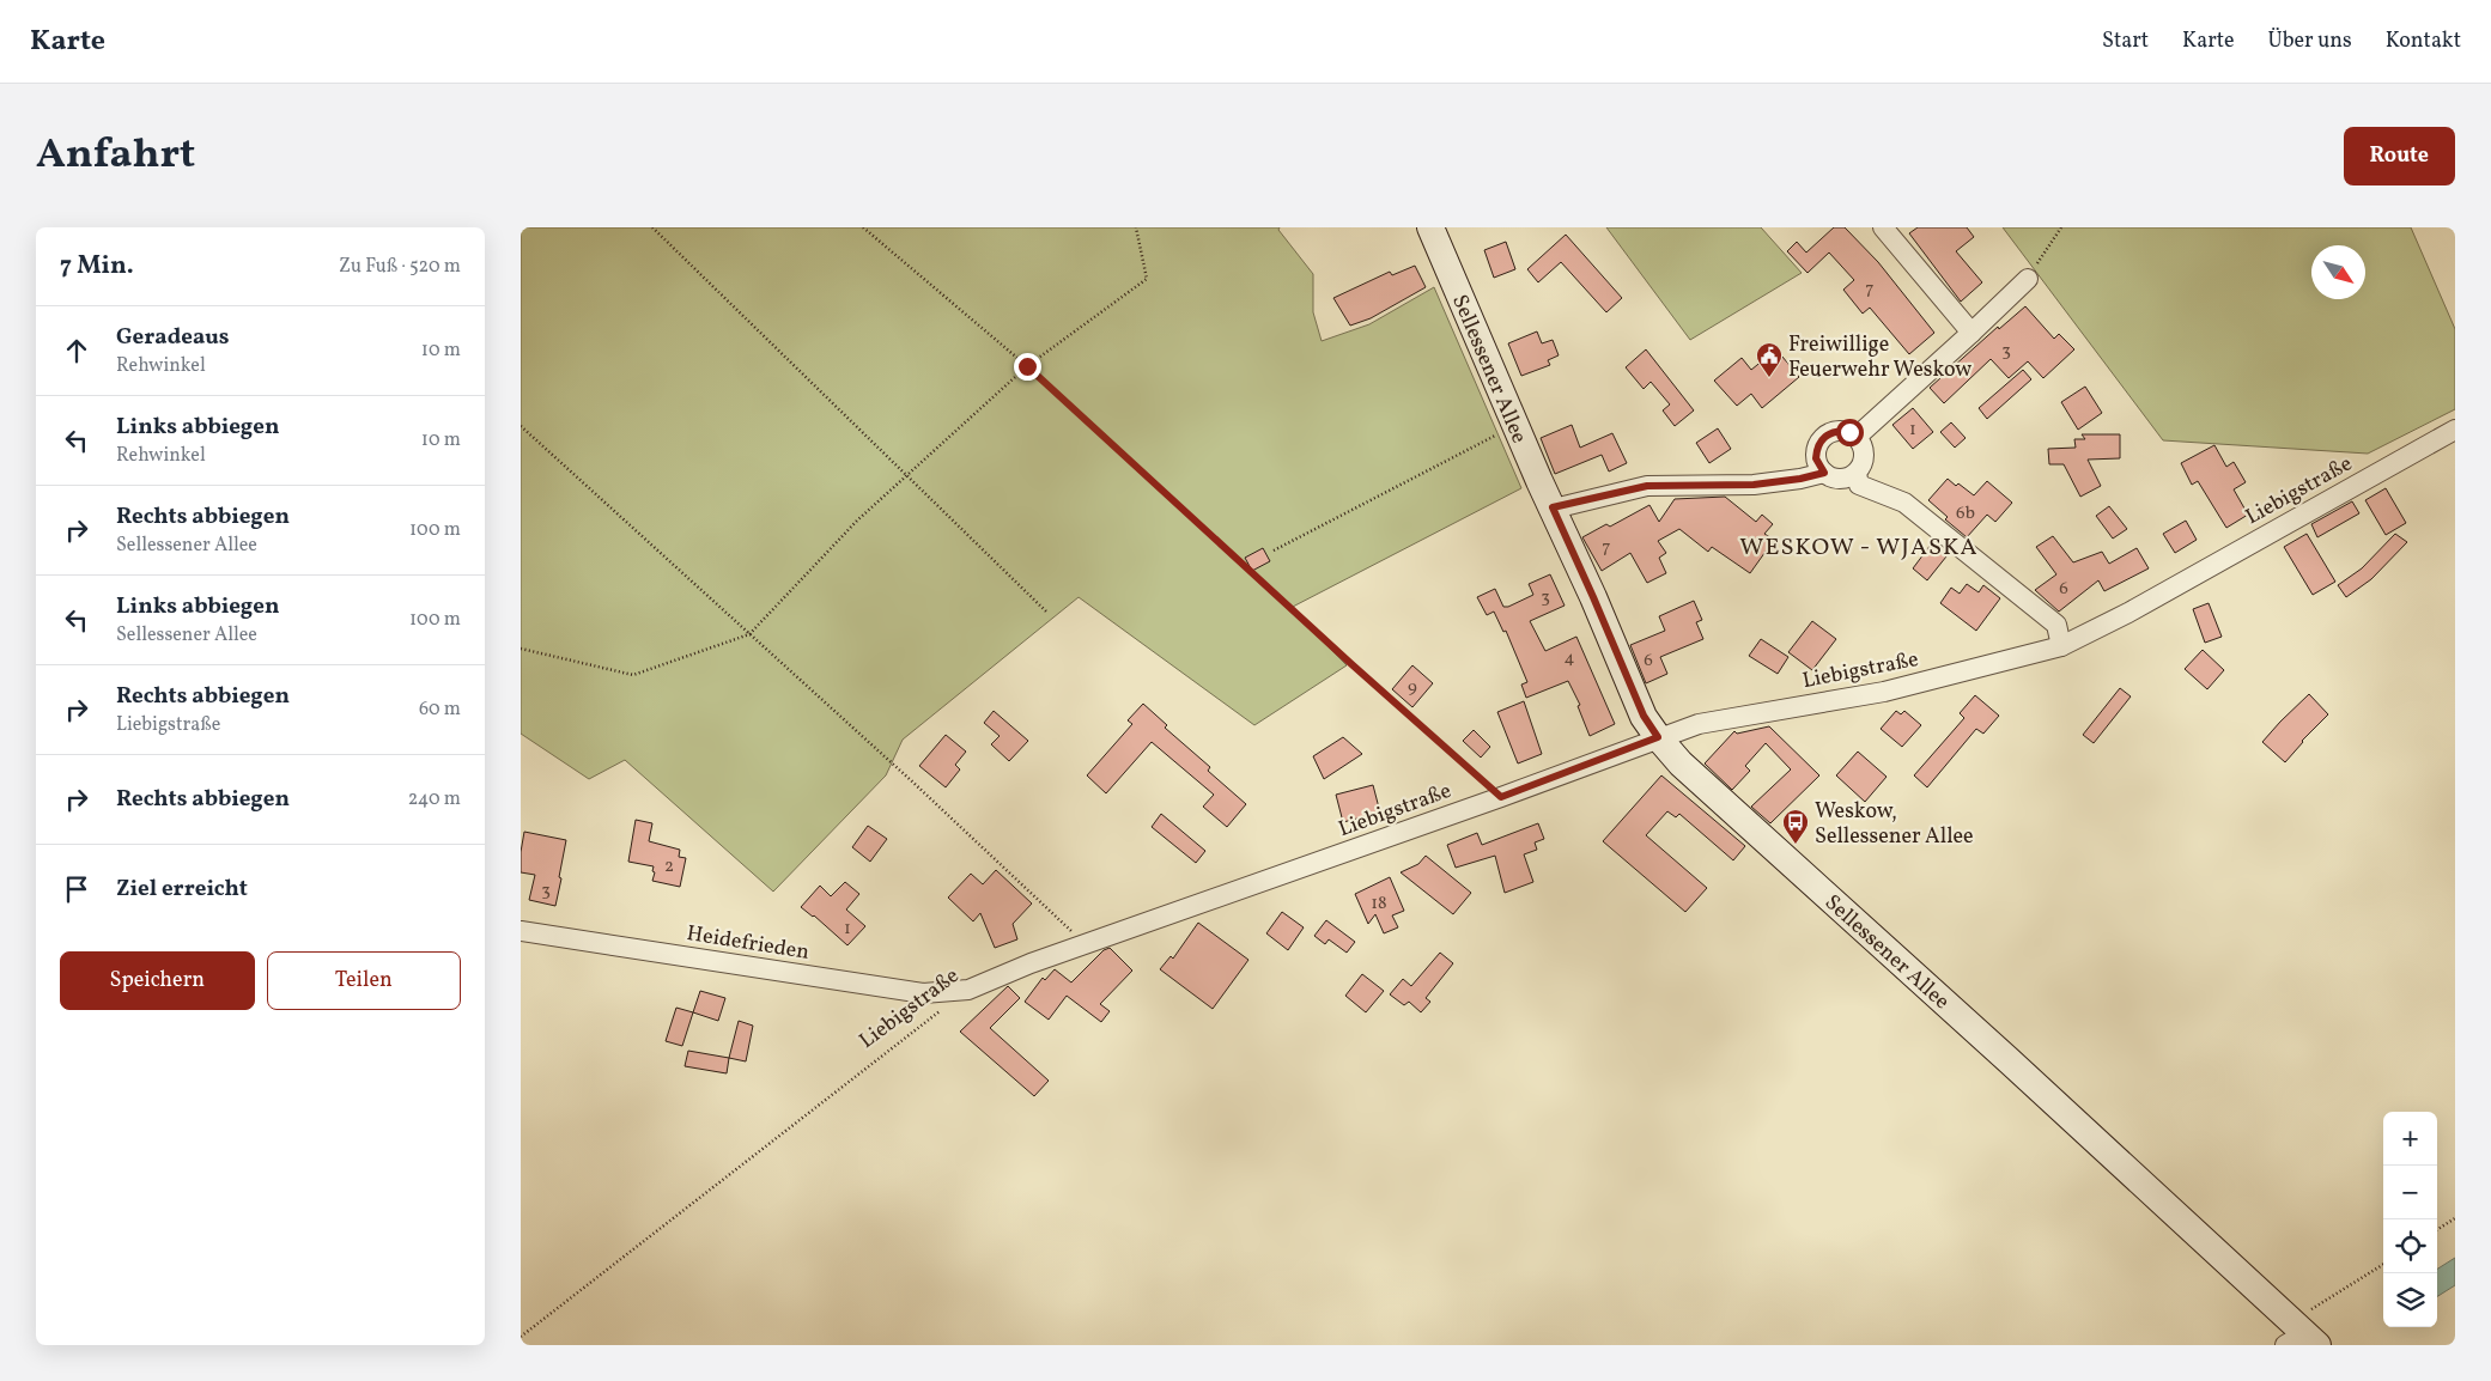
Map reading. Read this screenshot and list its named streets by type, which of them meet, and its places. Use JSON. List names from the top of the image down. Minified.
{"streets":{"main road":["Sellessener Allee"],"street":["Liebigstraße","Heidefrieden"]},"crossings":[["Sellessener Allee","Liebigstraße"],["Liebigstraße","Heidefrieden"]],"districts":["WESKOW - WJASKA"],"places":{"public building":["Freiwillige Feuerwehr Weskow"],"bus stop":["Weskow, Sellessener Allee"]},"house_numbers":["7","3","1","6b","7","6","3","4","6","9","2","3","18","1"],"north":"bottom right","page":{"header":"Karte","nav":["Start","Karte","Über uns","Kontakt"],"title":"Anfahrt","buttons":["Route",["Speichern","Teilen"]],"heading":["7 Min.","Zu Fuß · 520 m"],"list":[["Geradeaus","Rehwinkel","10 m"],["Links abbiegen","Rehwinkel","10 m"],["Rechts abbiegen","Sellessener Allee","100 m"],["Links abbiegen","Sellessener Allee","100 m"],["Rechts abbiegen","Liebigstraße","60 m"],["Rechts abbiegen","240 m"],"Ziel erreicht"],"map_buttons":["+","−"]}}
